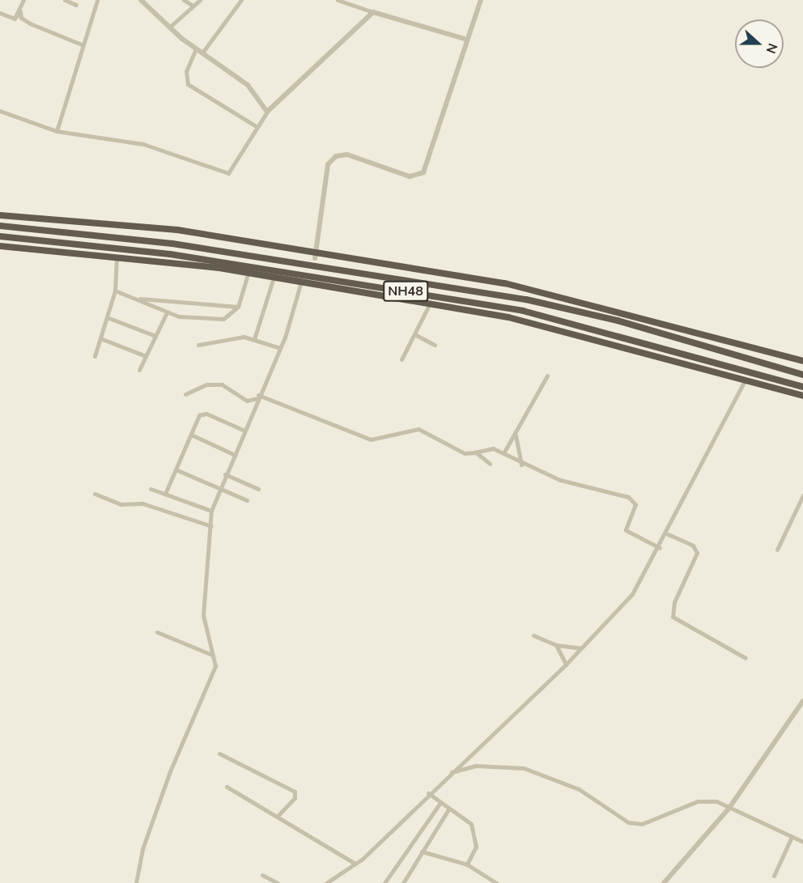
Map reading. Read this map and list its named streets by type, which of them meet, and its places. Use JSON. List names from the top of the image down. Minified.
{"streets":{"highway":["NH48"]},"north":"right"}
